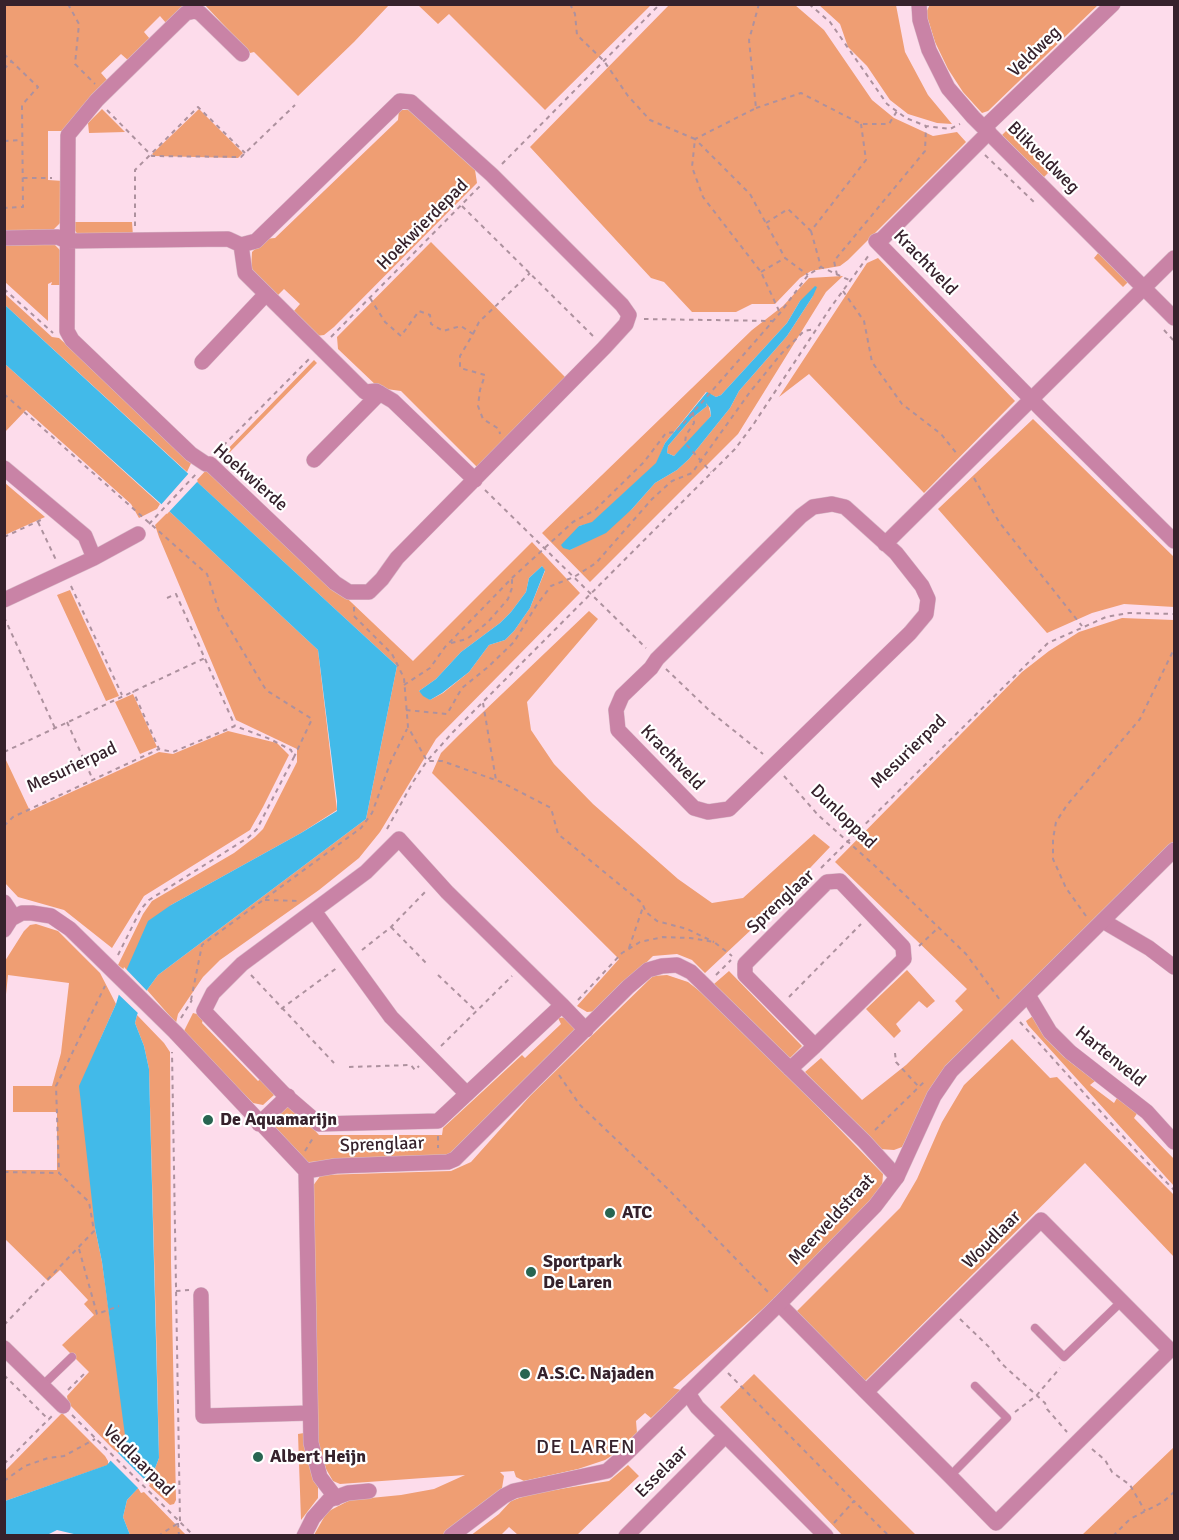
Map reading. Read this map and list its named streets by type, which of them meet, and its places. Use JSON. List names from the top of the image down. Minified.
{"streets":{"street":["Veldweg","Blikveldweg","Krachtveld","Hoekwierde","Sprenglaar","Hartenveld","Meerveldstraat","Woudlaar","Esselaar"],"path":["Hoekwierdepad","Mesurierpad","Dunloppad","Veldlaarpad"]},"crossings":[["Veldweg","Blikveldweg"],["Veldweg","Krachtveld"],["Blikveldweg","Krachtveld"],["Hoekwierdepad","Hoekwierde"],["Krachtveld","Dunloppad"],["Mesurierpad","Dunloppad"],["Dunloppad","Meerveldstraat"],["Sprenglaar","Meerveldstraat"],["Hartenveld","Meerveldstraat"],["Meerveldstraat","Woudlaar"]],"districts":["DE LAREN"],"places":["De Aquamarijn","ATC","Sportpark De Laren","A.S.C. Najaden","Albert Heijn"]}
